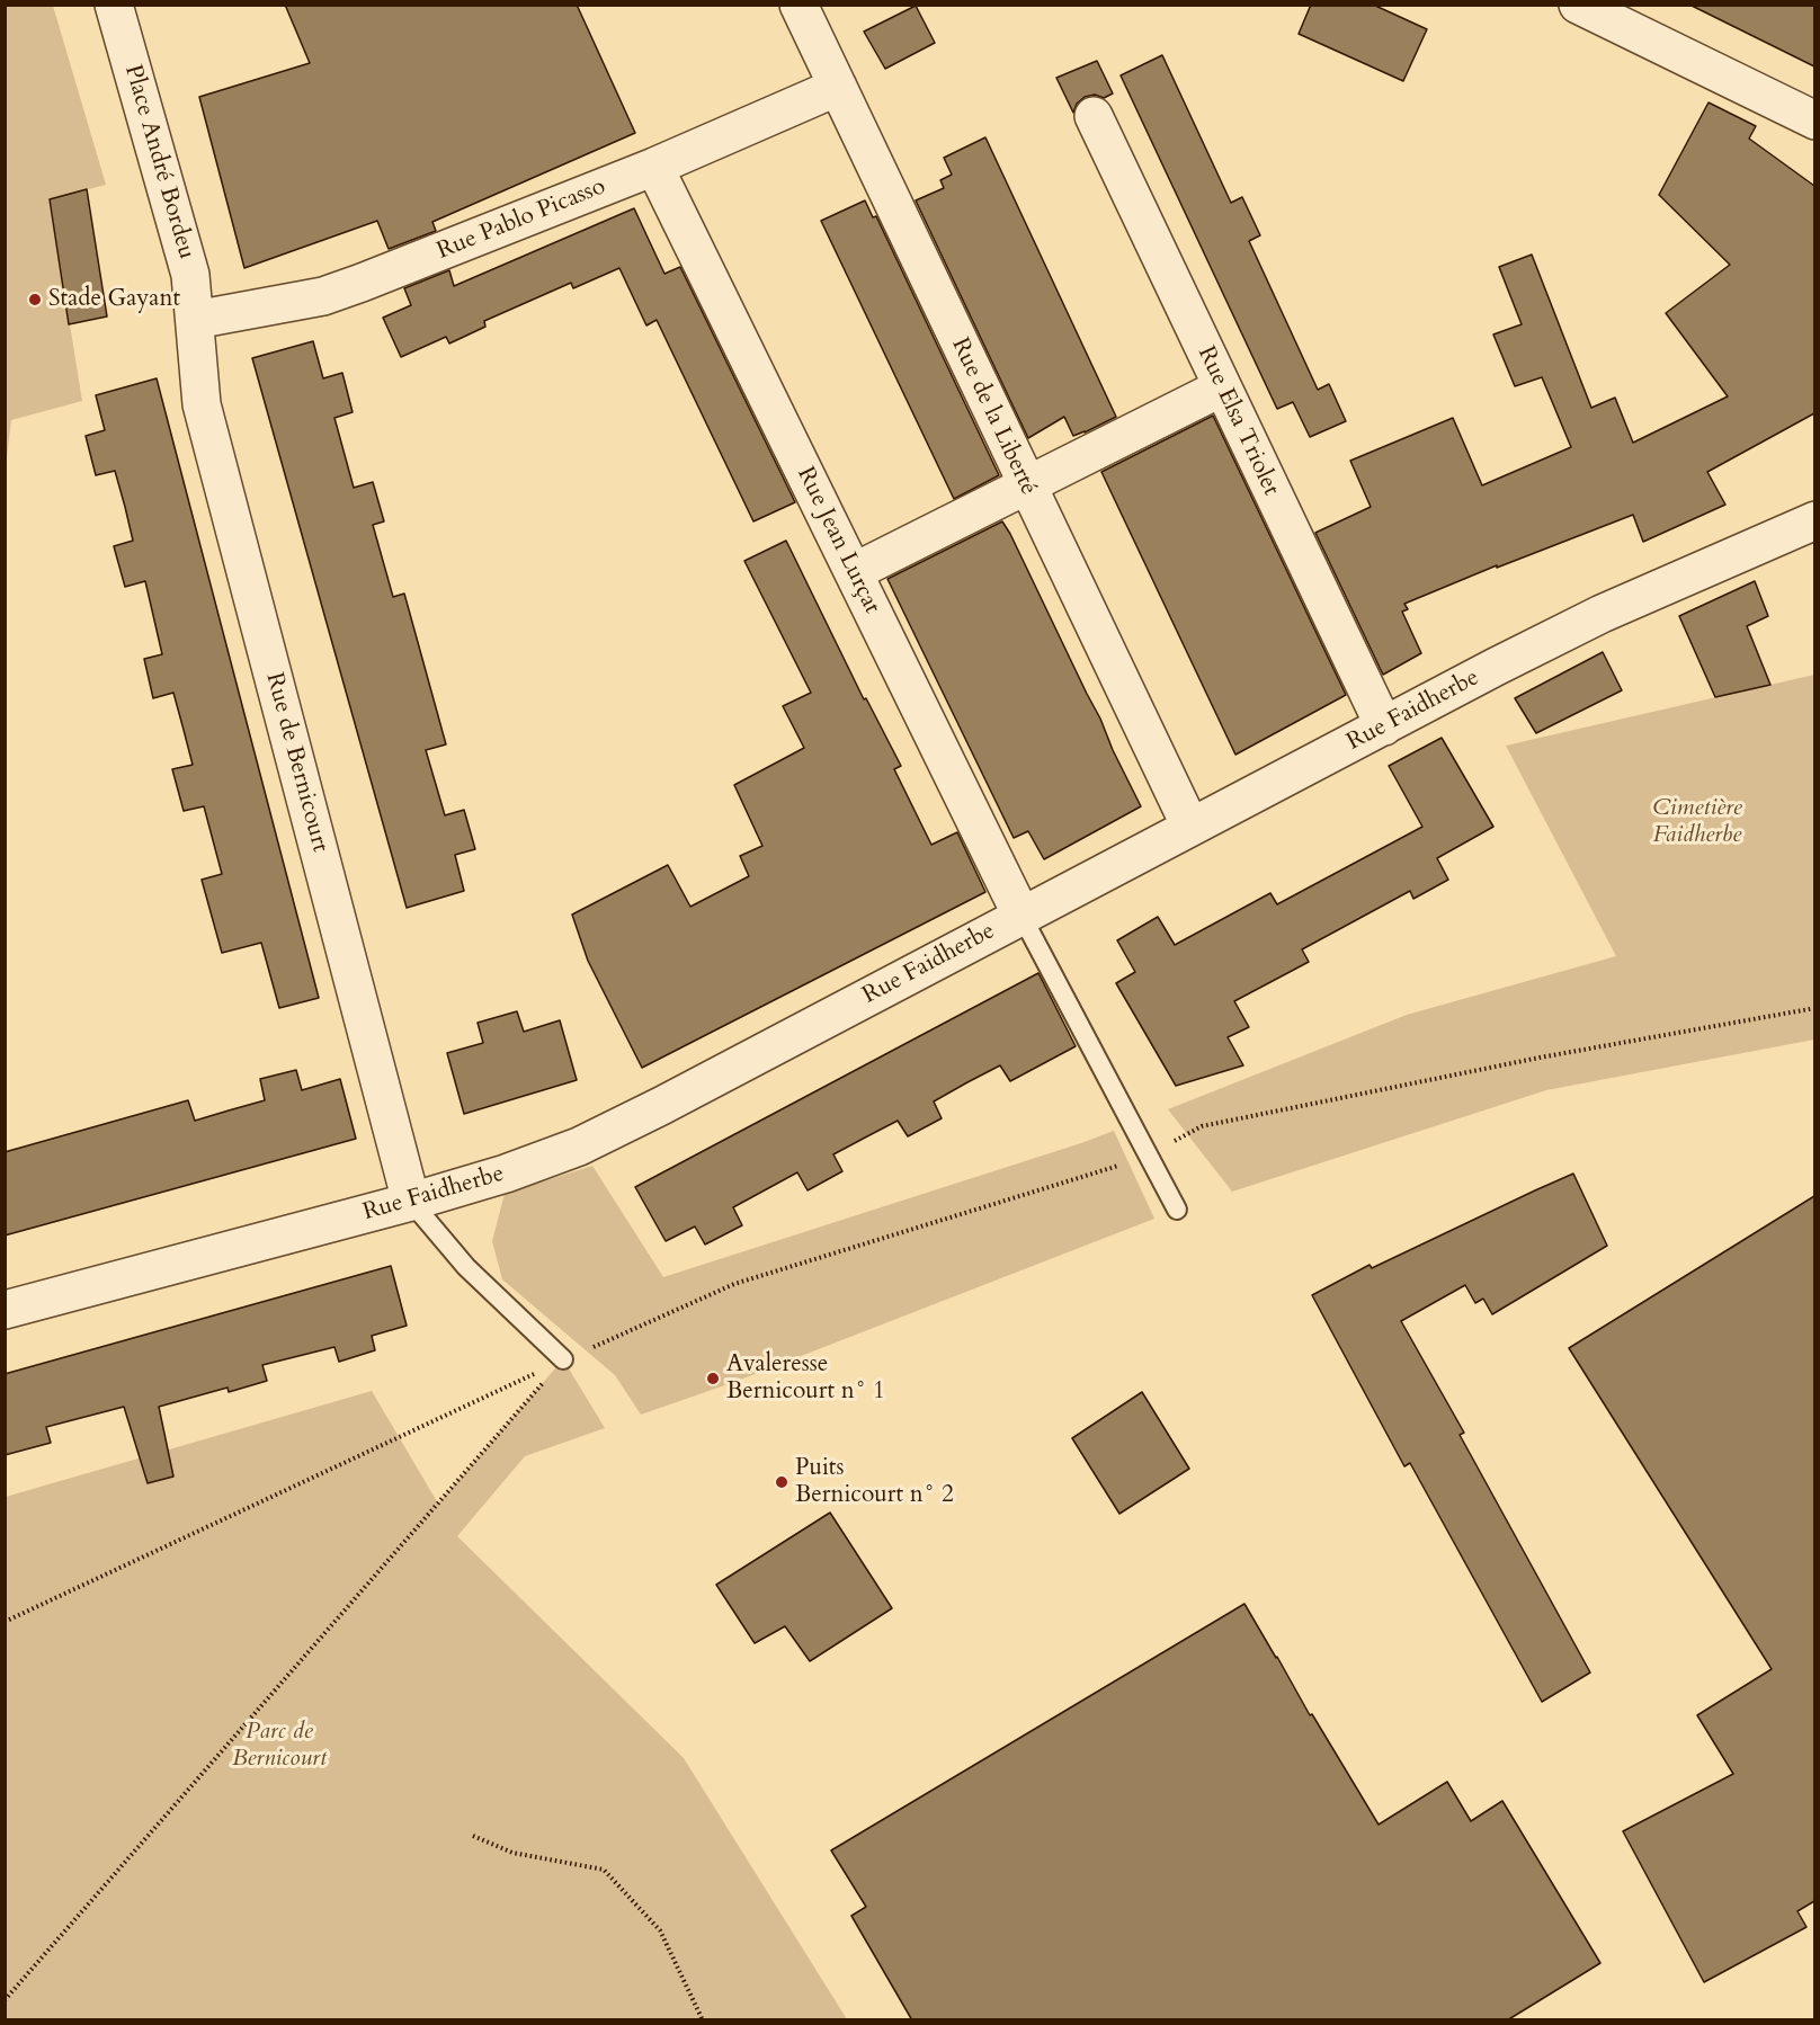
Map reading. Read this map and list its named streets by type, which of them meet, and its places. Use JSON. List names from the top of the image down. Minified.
{"streets":{"street":["Place André Bordeu","Rue Pablo Picasso","Rue de la Liberté","Rue Elsa Triolet","Rue Jean Lurçat","Rue Faidherbe","Rue de Bernicourt"]},"crossings":[["Place André Bordeu","Rue Pablo Picasso"],["Place André Bordeu","Rue de Bernicourt"],["Rue Pablo Picasso","Rue de la Liberté"],["Rue Pablo Picasso","Rue Jean Lurçat"],["Rue Pablo Picasso","Rue de Bernicourt"],["Rue de la Liberté","Rue Faidherbe"],["Rue Elsa Triolet","Rue Faidherbe"],["Rue Jean Lurçat","Rue Faidherbe"],["Rue Faidherbe","Rue de Bernicourt"]],"parks":["Cimetière Faidherbe","Parc de Bernicourt"],"places":["Stade Gayant","Avaleresse Bernicourt n° 1","Puits Bernicourt n° 2"]}
